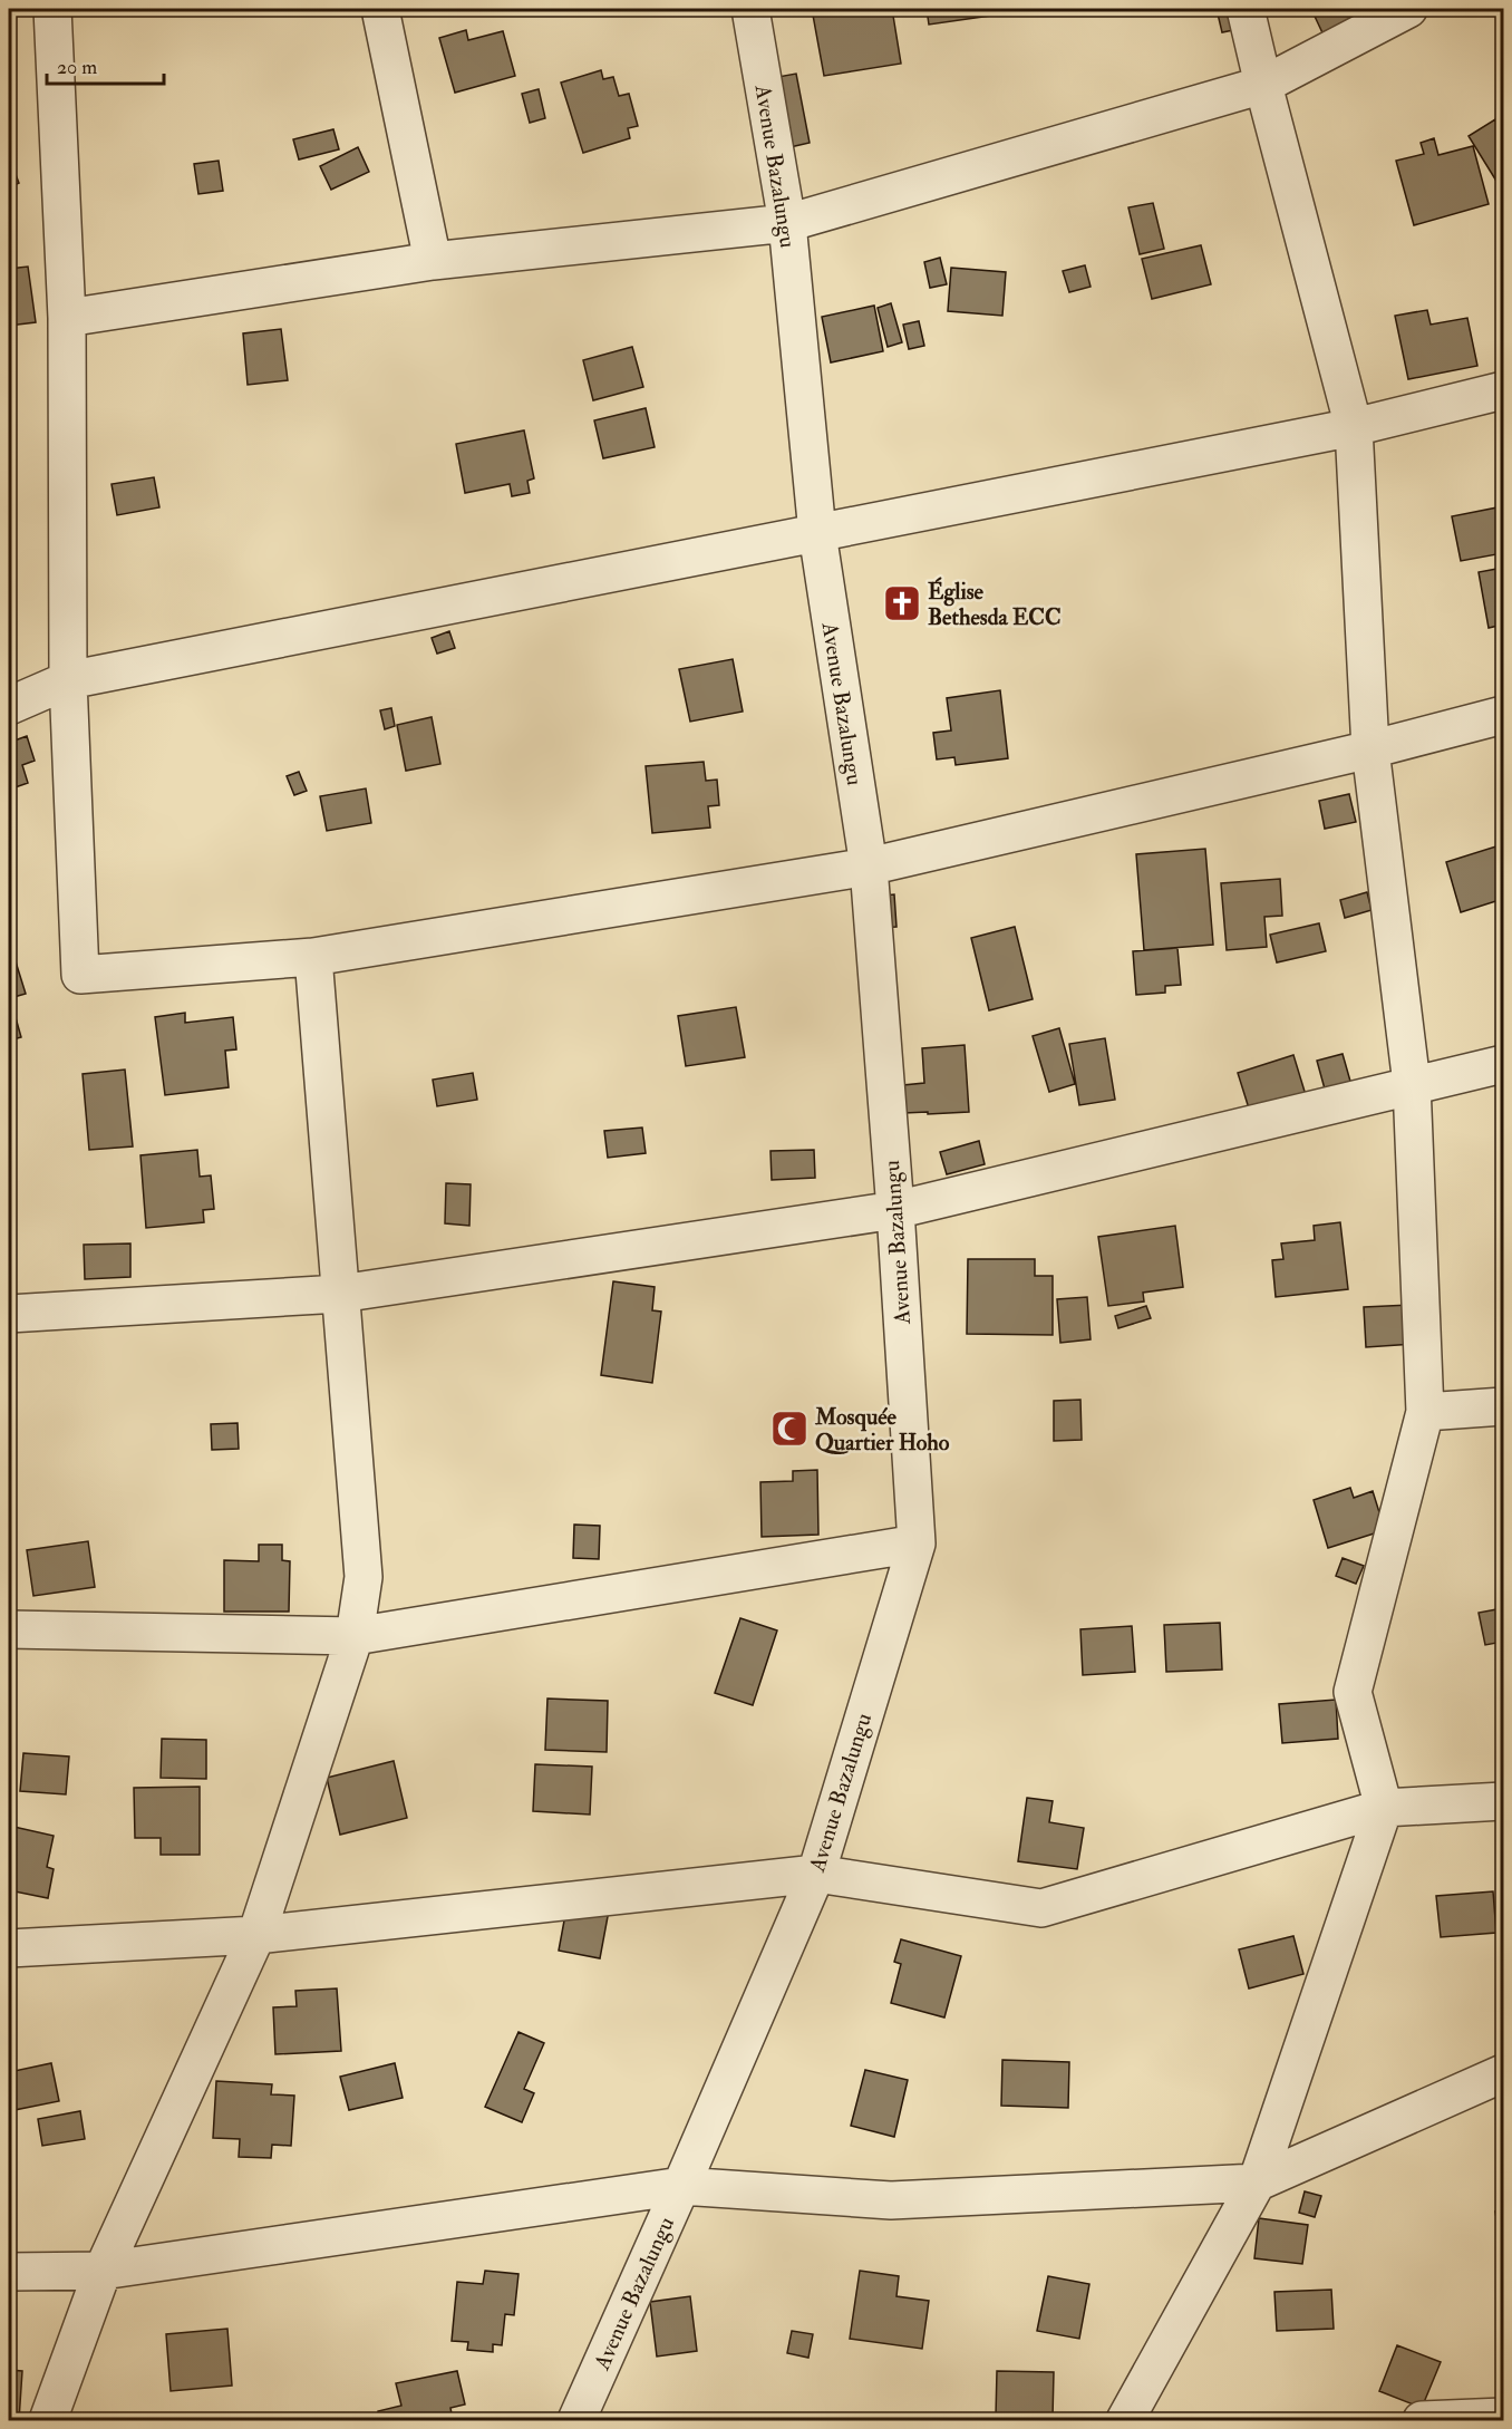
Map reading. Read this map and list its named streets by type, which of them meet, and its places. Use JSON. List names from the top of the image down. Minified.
{"streets":{"street":["Avenue Bazalungu"]},"places":{"church":["Église Bethesda ECC"],"mosque":["Mosquée Quartier Hoho"]},"scale_bar":"20 m"}
